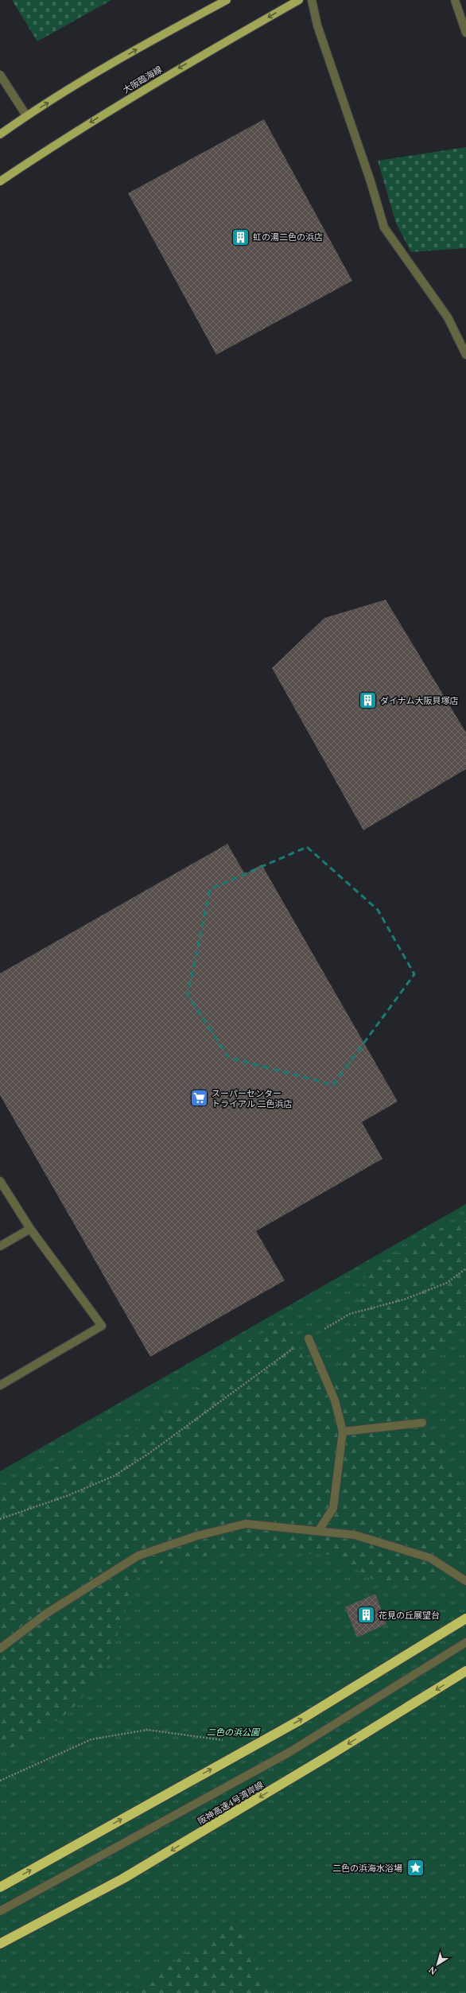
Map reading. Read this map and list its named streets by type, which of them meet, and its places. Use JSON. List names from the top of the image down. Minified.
{"streets":{"highway":["阪神高速4号湾岸線"],"main road":["大阪臨海線"]},"parks":["二色の浜公園"],"places":{"building":["虹の湯二色の浜店","ダイナム大阪貝塚店","花見の丘展望台"],"supermarket":["スーパーセンター トライアル 二色浜店"],"place":["二色の浜海水浴場"]},"north":"bottom left"}
